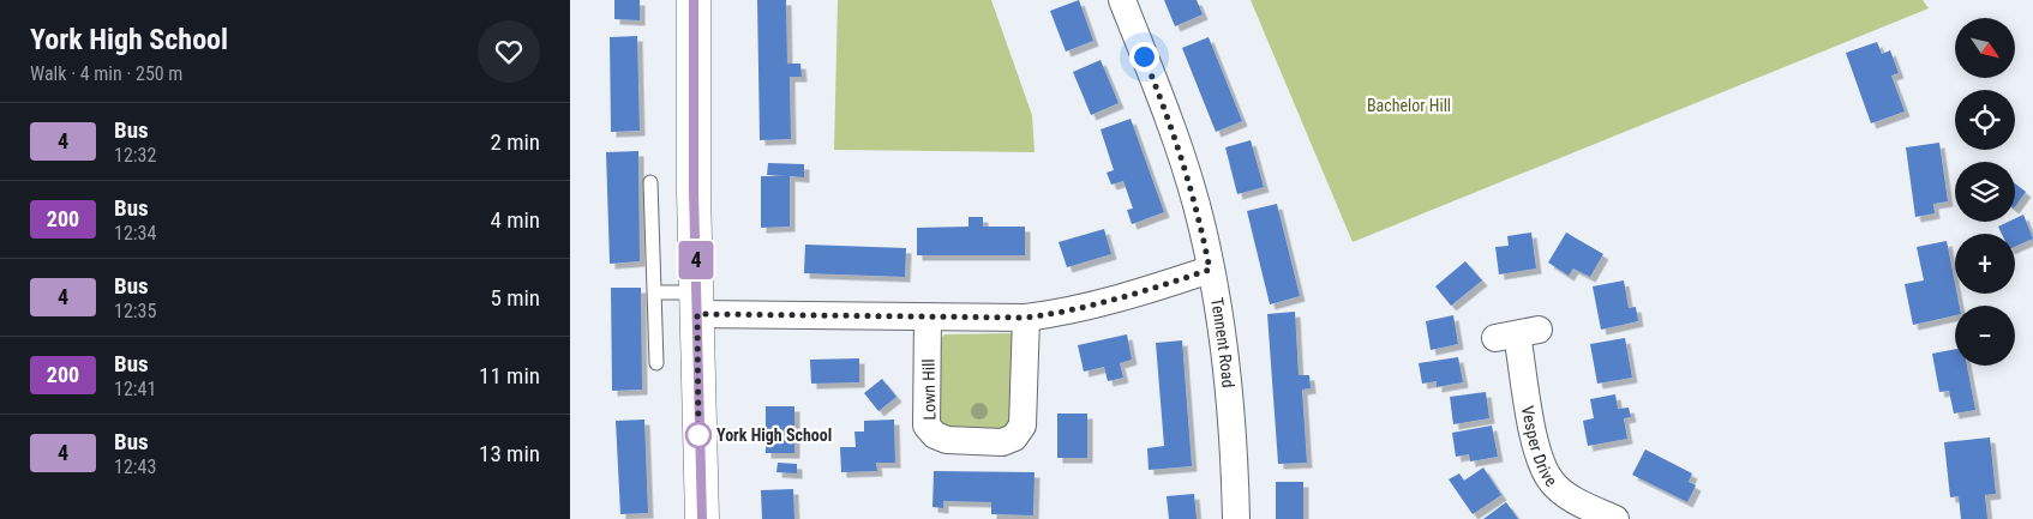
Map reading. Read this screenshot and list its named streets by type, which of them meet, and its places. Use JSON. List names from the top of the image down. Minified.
{"streets":{"street":["Tennent Road","Lown Hill","Vesper Drive"]},"parks":["Bachelor Hill"],"places":["York High School"],"lines":["bus line 4"],"north":"bottom right","page":{"heading":["York High School","Walk · 4 min · 250 m"],"on_map":"4","map_buttons":["+","−"],"list":[{"mark":"4","name":"Bus","note":"12:32","value":"2 min"},{"mark":"200","name":"Bus","note":"12:34","value":"4 min"},{"mark":"4","name":"Bus","note":"12:35","value":"5 min"},{"mark":"200","name":"Bus","note":"12:41","value":"11 min"},{"mark":"4","name":"Bus","note":"12:43","value":"13 min"}]}}
